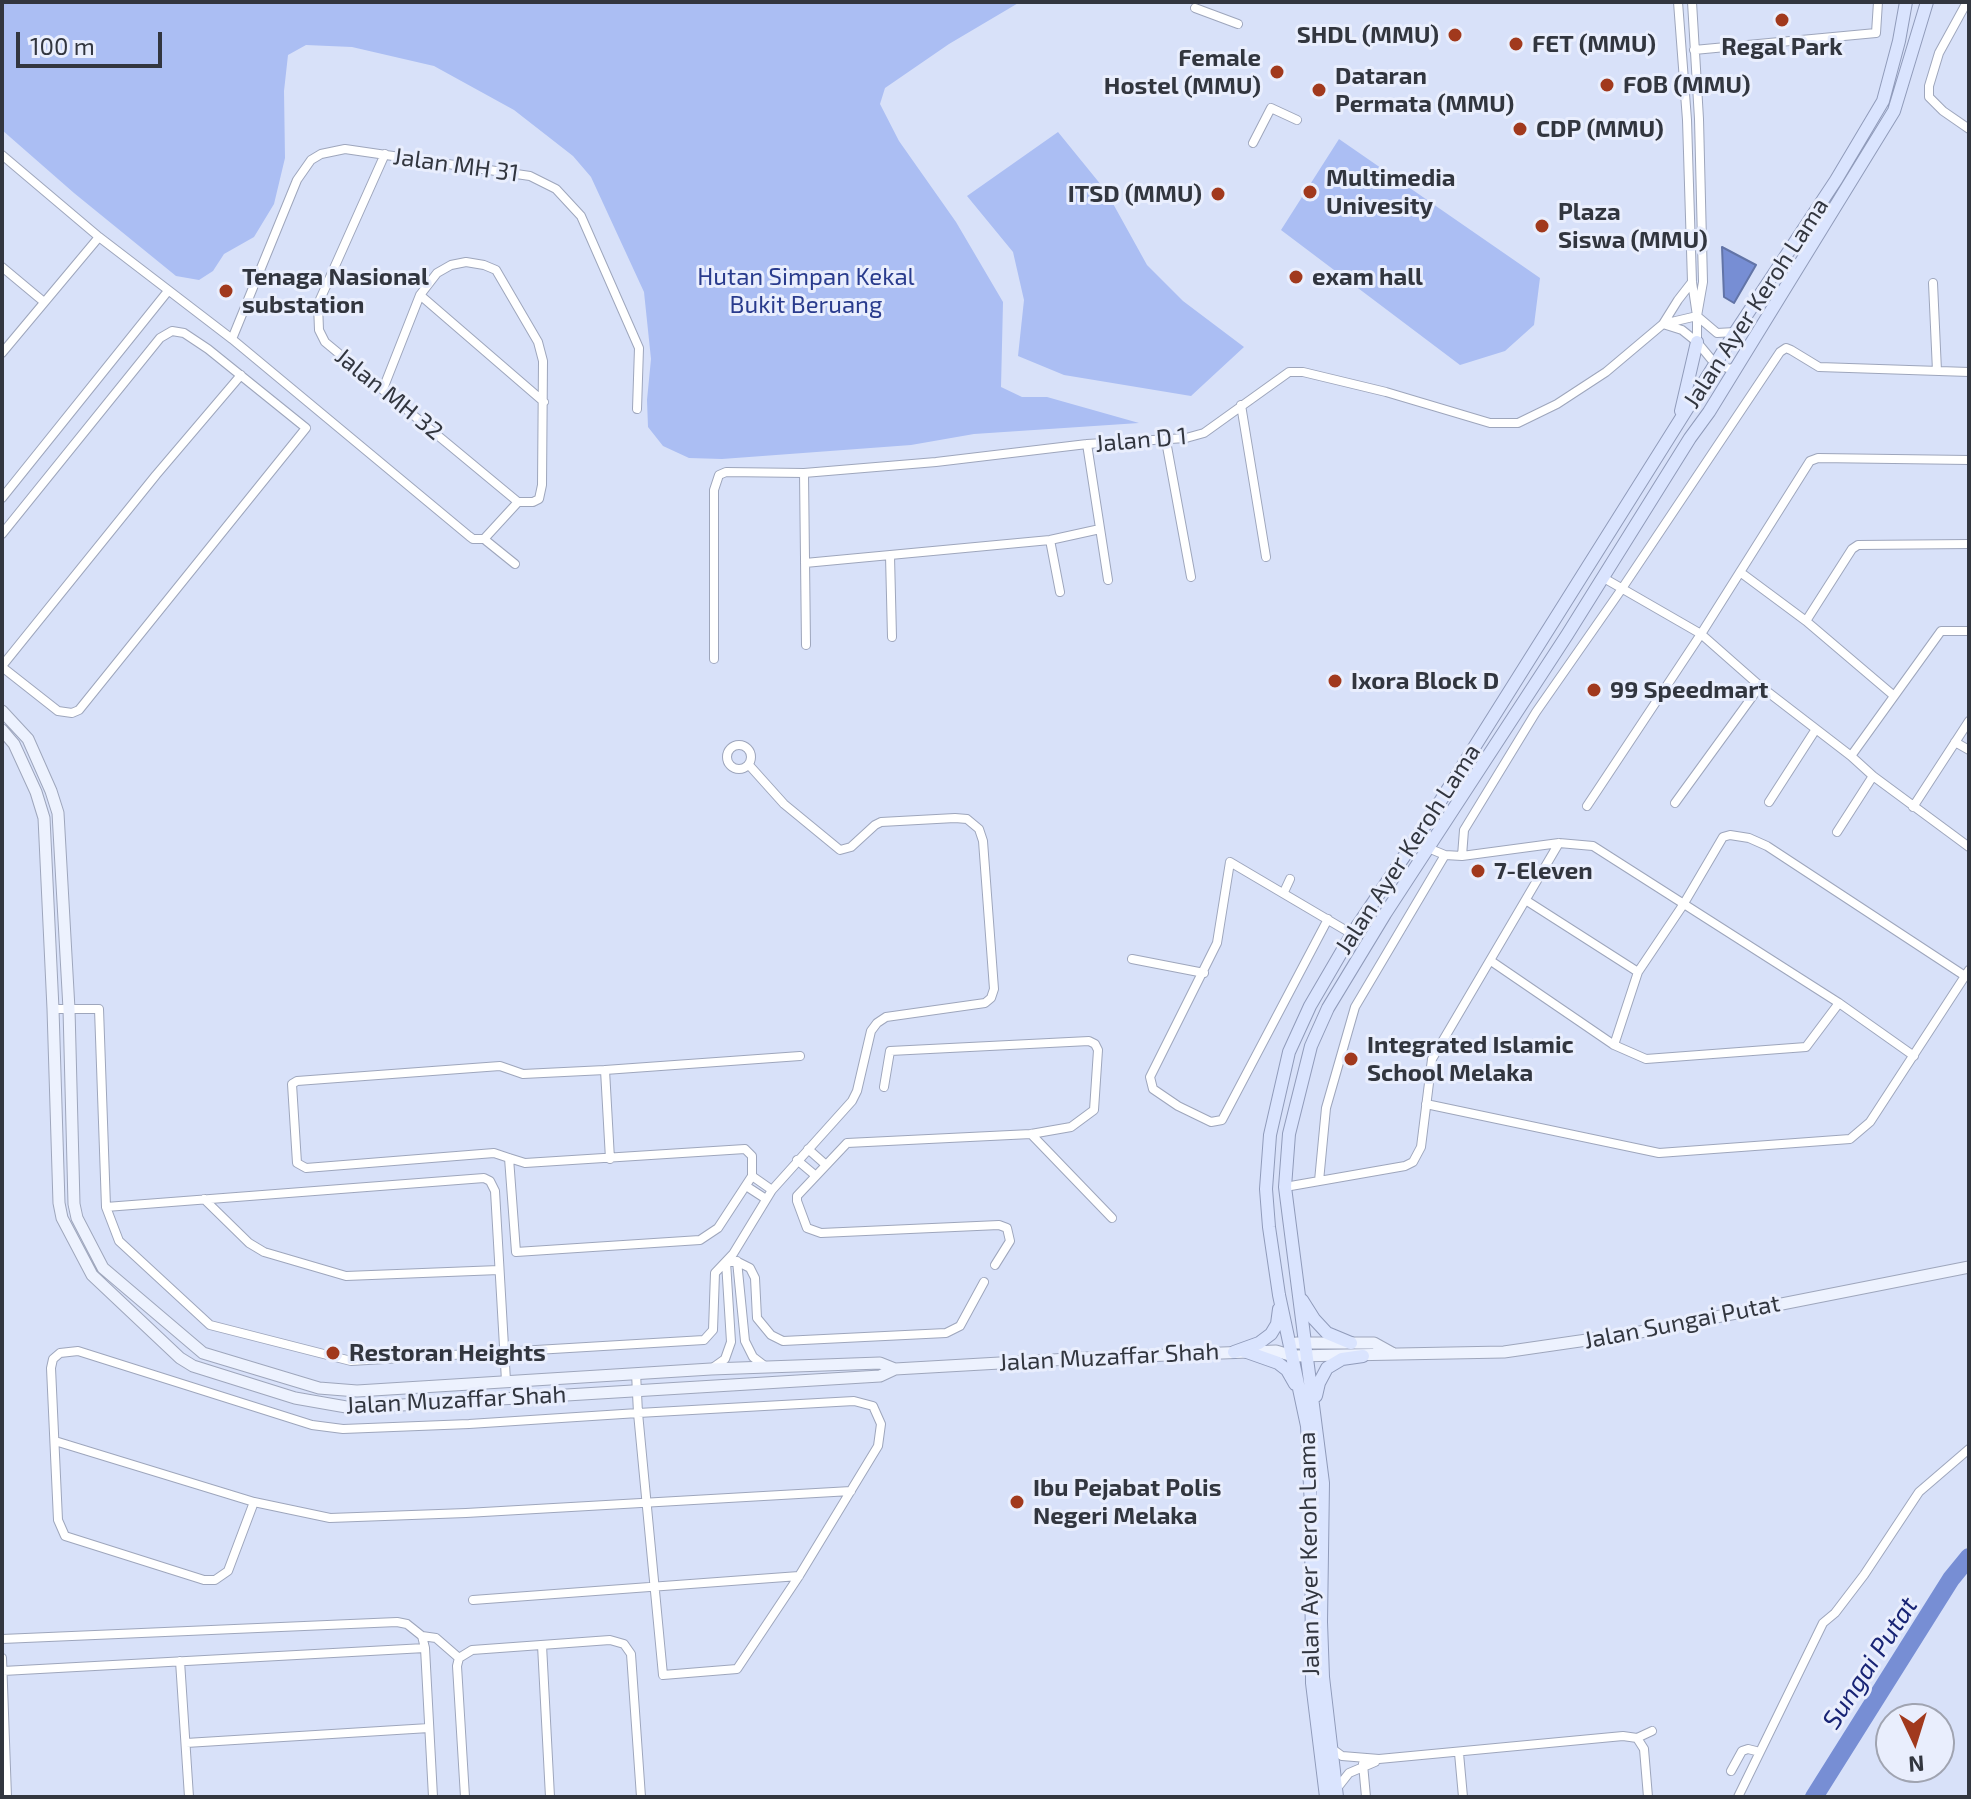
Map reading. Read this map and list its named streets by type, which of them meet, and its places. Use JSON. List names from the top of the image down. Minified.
{"streets":{"main road":["Jalan Ayer Keroh Lama","Jalan Sungai Putat","Jalan Muzaffar Shah"],"street":["Jalan MH 31","Jalan MH 32","Jalan D 1"]},"crossings":[["Jalan MH 31","Jalan MH 32"],["Jalan Ayer Keroh Lama","Jalan Sungai Putat"],["Jalan Ayer Keroh Lama","Jalan Muzaffar Shah"],["Jalan Sungai Putat","Jalan Muzaffar Shah"]],"water":["Sungai Putat"],"parks":["Hutan Simpan Kekal Bukit Beruang"],"places":["Regal Park","SHDL (MMU)","FET (MMU)","Female Hostel (MMU)","FOB (MMU)","Dataran Permata (MMU)","CDP (MMU)","Multimedia Univesity","ITSD (MMU)","Plaza Siswa (MMU)","exam hall","Tenaga Nasional substation","Ixora Block D","99 Speedmart","7-Eleven","Integrated Islamic School Melaka","Restoran Heights","Ibu Pejabat Polis Negeri Melaka"],"scale_bar":"100 m","north":"bottom"}
